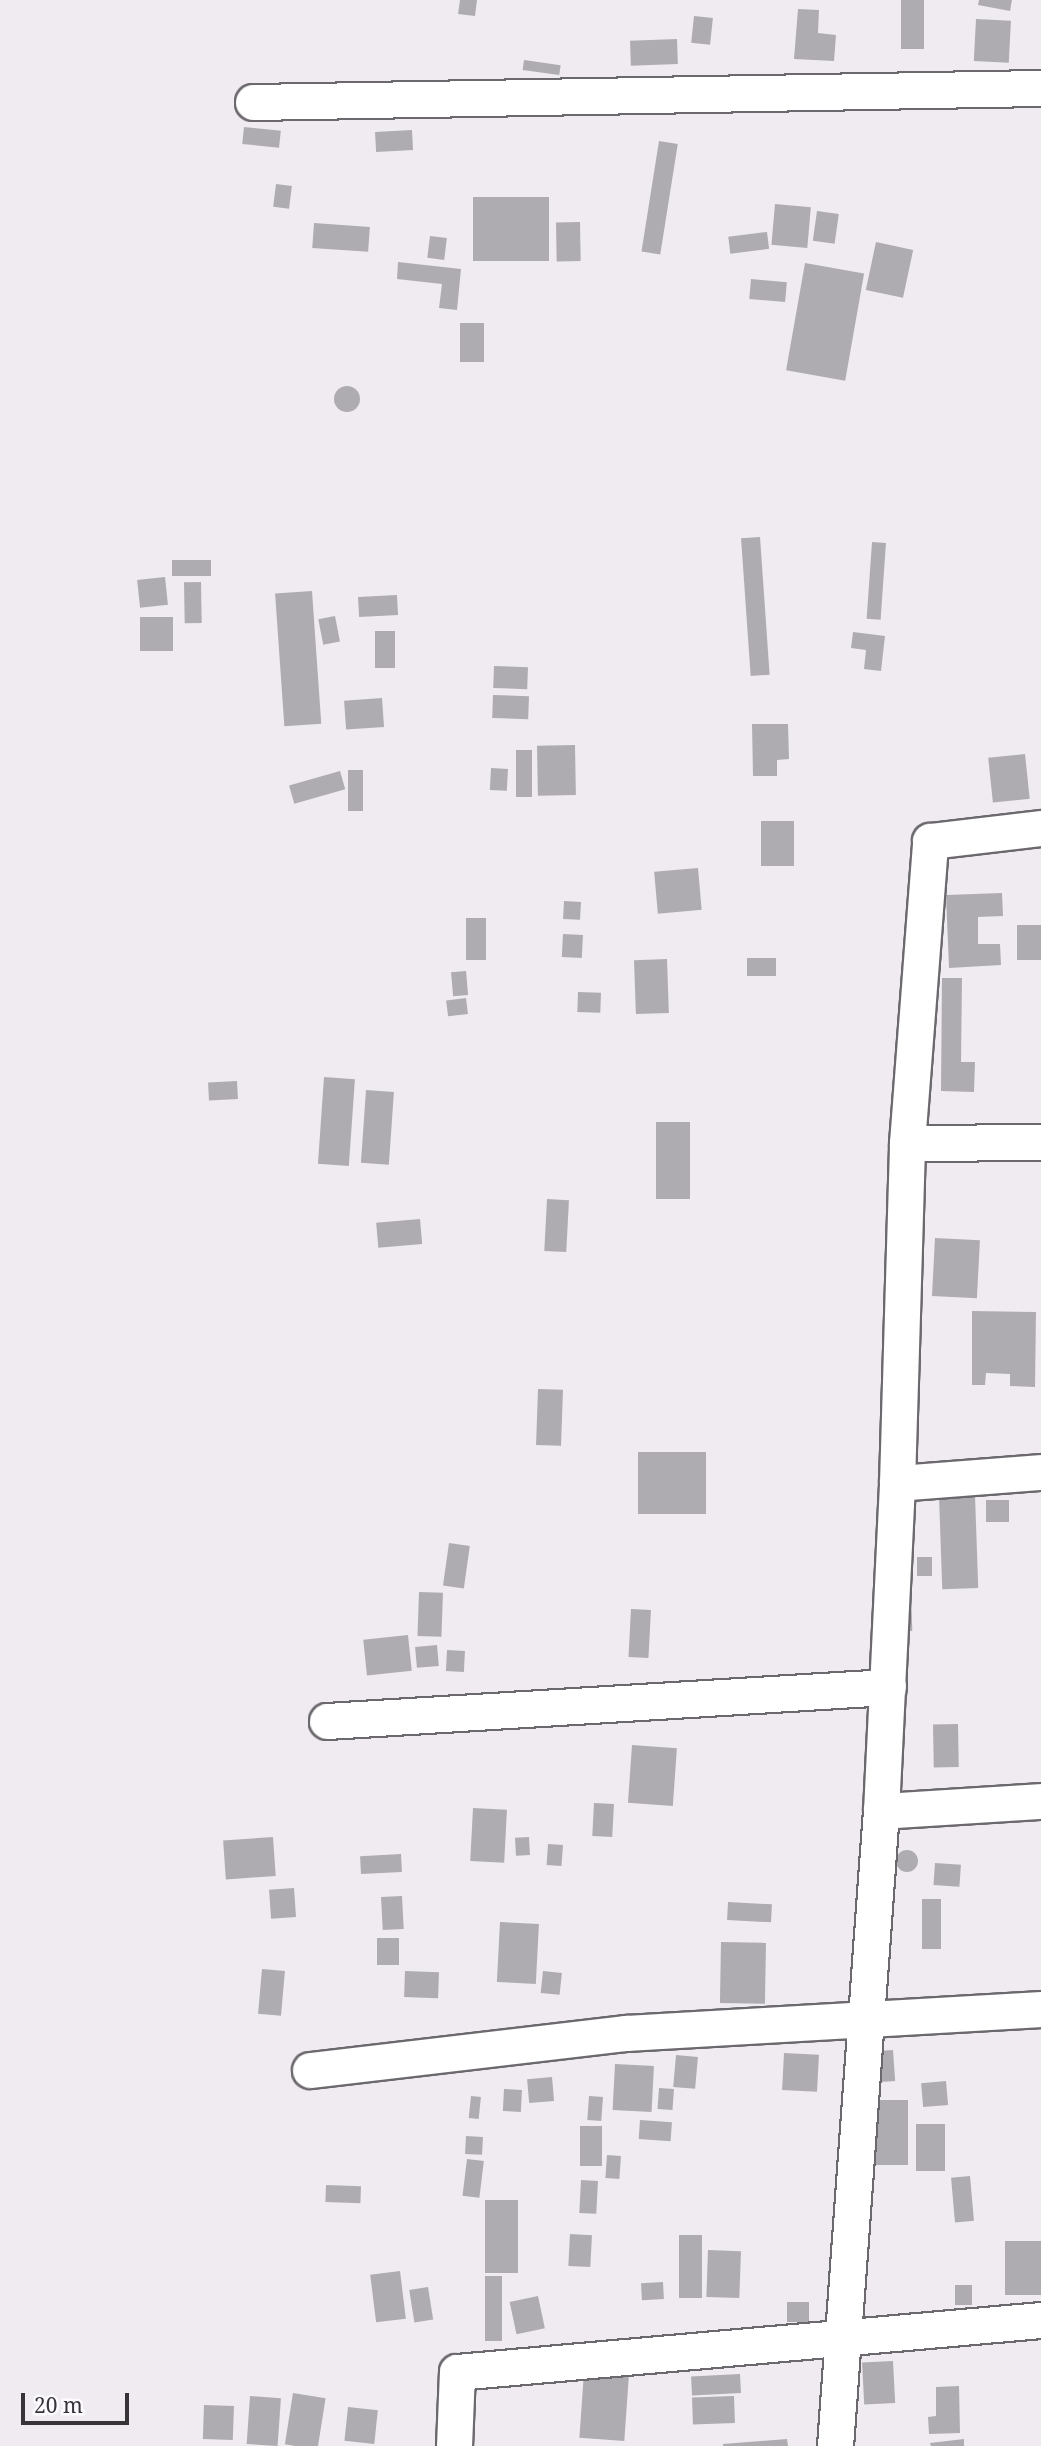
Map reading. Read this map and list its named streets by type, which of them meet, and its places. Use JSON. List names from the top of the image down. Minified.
{"scale_bar":"20 m"}
